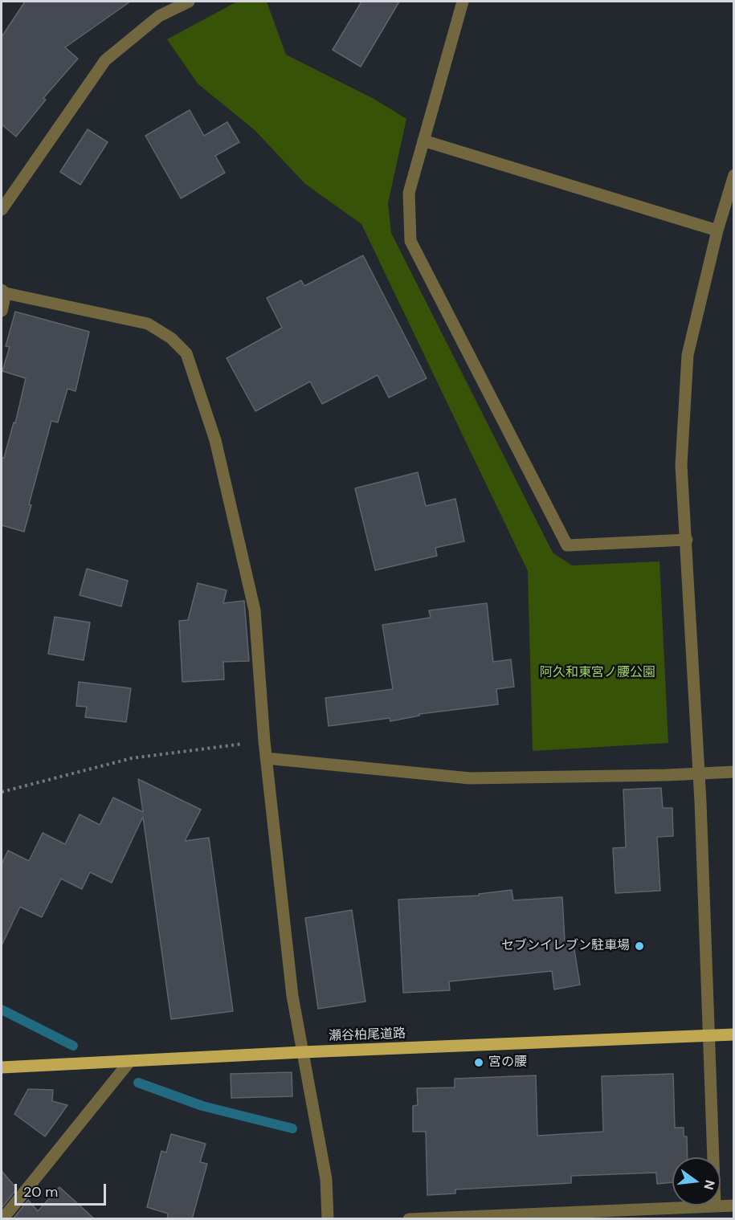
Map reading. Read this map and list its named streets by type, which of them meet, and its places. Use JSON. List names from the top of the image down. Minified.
{"streets":{"main road":["瀬谷柏尾道路"]},"parks":["阿久和東宮ノ腰公園"],"places":["セブンイレブン駐車場","宮の腰"],"scale_bar":"20 m","north":"right"}
